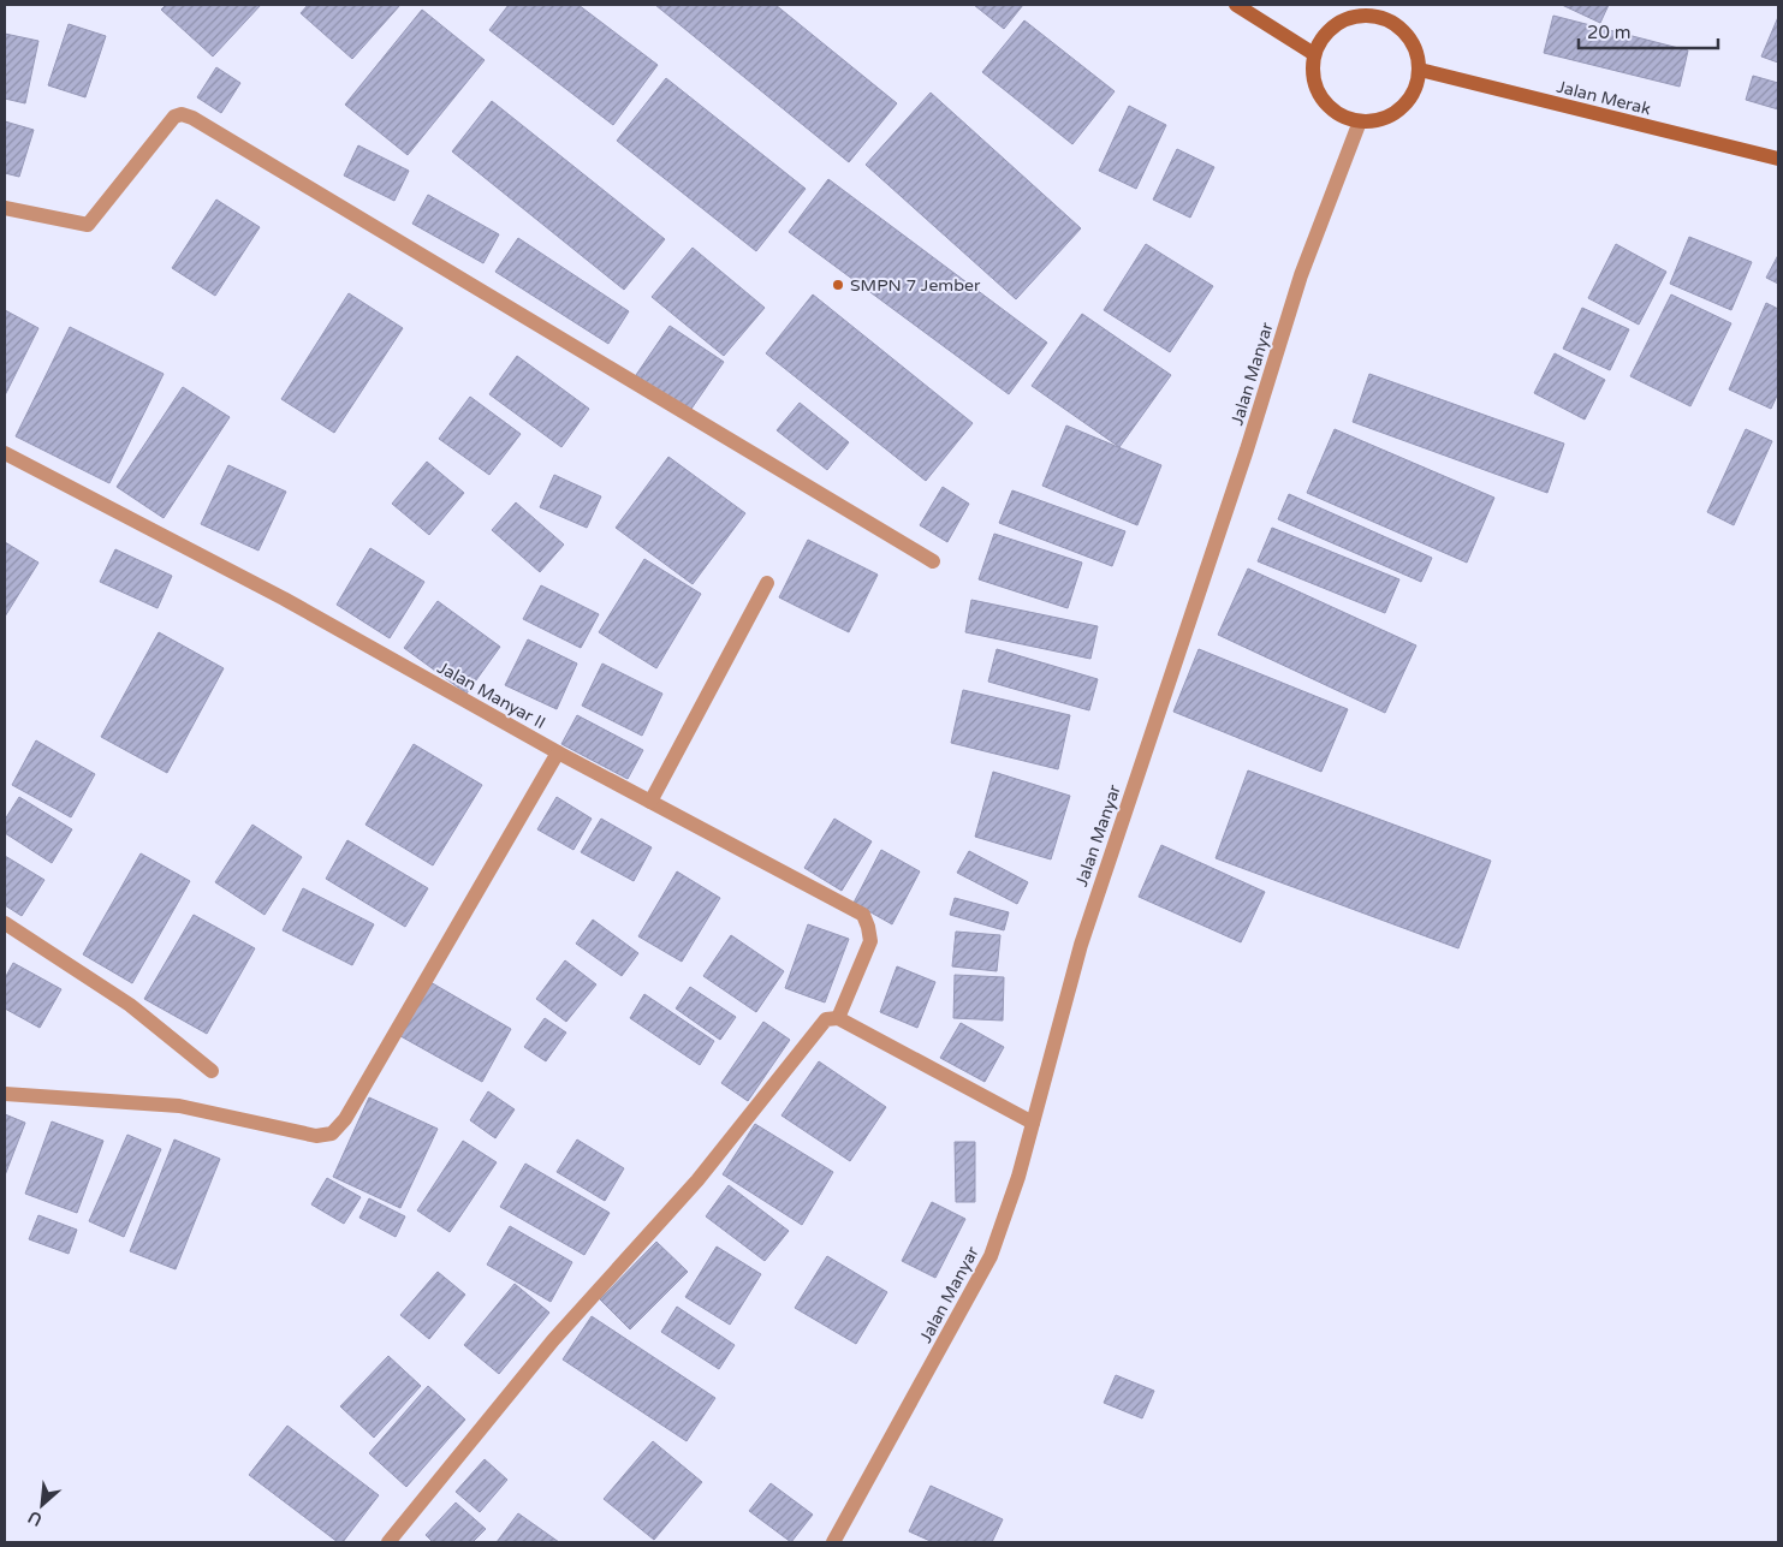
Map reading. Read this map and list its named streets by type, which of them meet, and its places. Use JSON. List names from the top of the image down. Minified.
{"streets":{"main road":["Jalan Merak"],"street":["Jalan Manyar","Jalan Manyar II"]},"crossings":[["Jalan Merak","Jalan Manyar"]],"places":["SMPN 7 Jember"],"scale_bar":"20 m","north":"bottom left"}
